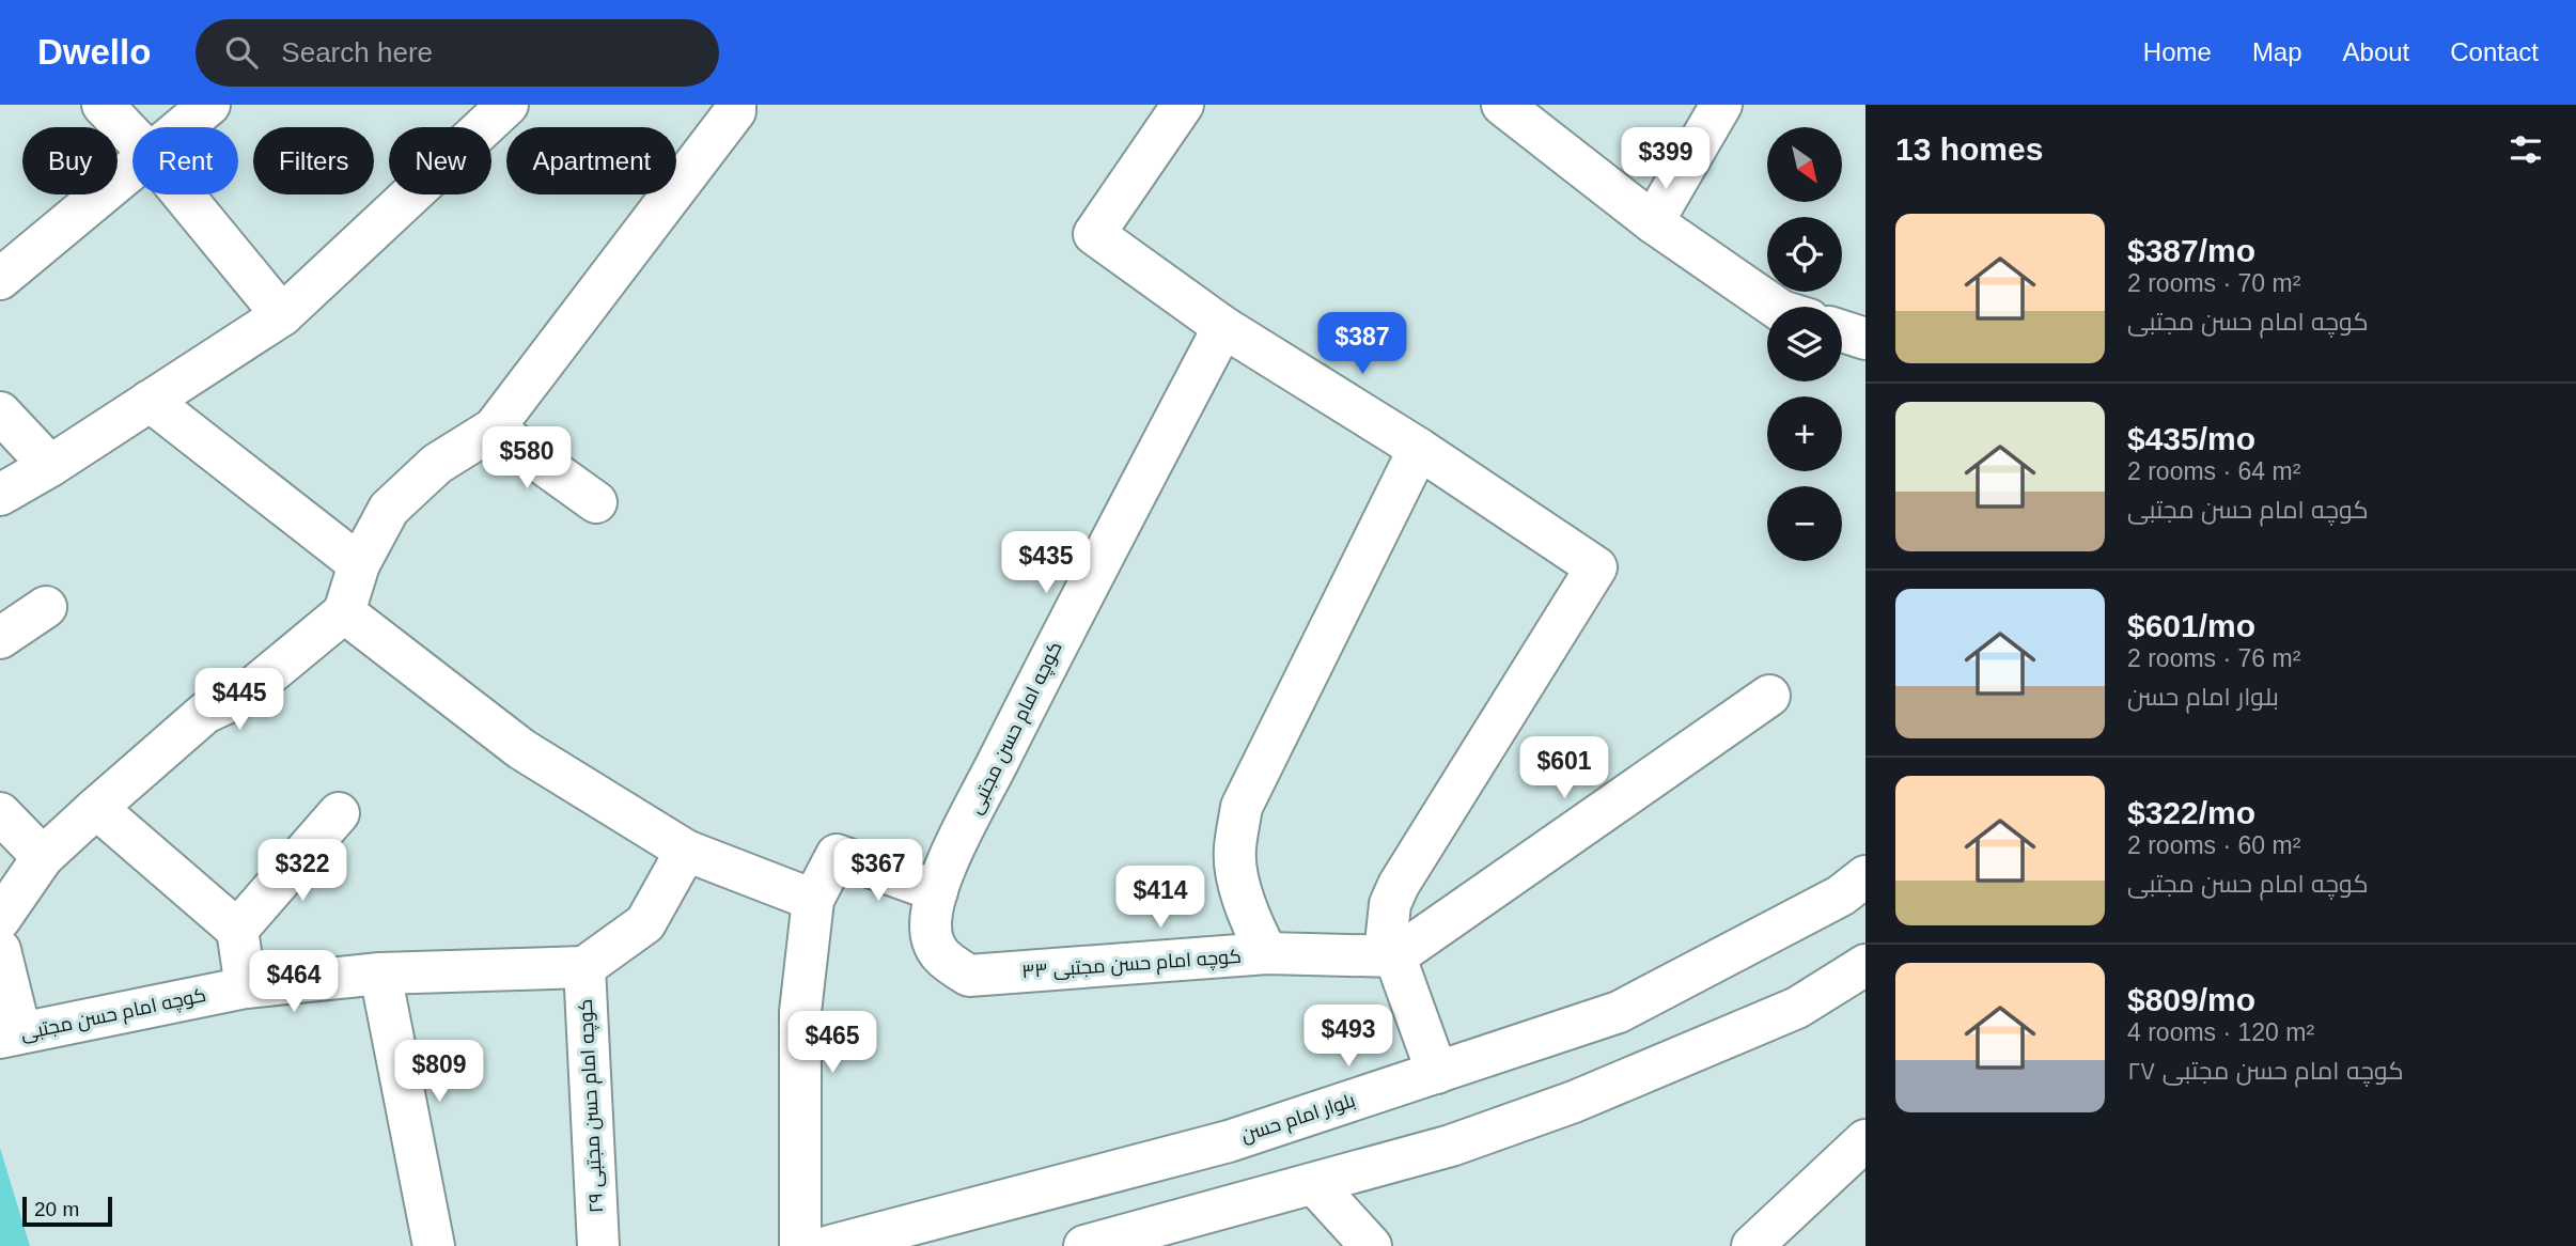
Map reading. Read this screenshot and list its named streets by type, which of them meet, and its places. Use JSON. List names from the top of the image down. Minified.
{"streets":{"street":["کوچه امام حسن مجتبی","کوچه امام حسن مجتبی ۳۳","کوچه امام حسن مجتبی ۲۹","بلوار امام حسن"]},"crossings":[["کوچه امام حسن مجتبی","کوچه امام حسن مجتبی ۳۳"],["کوچه امام حسن مجتبی","کوچه امام حسن مجتبی ۲۹"]],"scale_bar":"20 m","north":"bottom right","page":{"header":"Dwello","search":"Search here","nav":["Home","Map","About","Contact"],"heading":"13 homes","map_buttons":["+","−"],"price":["$399","$387","$580","$435","$445","$601","$322","$367","$414","$464","$493","$465","$809"],"chip":["Buy","Rent","Filters","New","Apartment"],"list":[{"name":"$387/mo","note":"2 rooms · 70 m² · کوچه امام حسن مجتبی"},{"name":"$435/mo","note":"2 rooms · 64 m² · کوچه امام حسن مجتبی"},{"name":"$601/mo","note":"2 rooms · 76 m² · بلوار امام حسن"},{"name":"$322/mo","note":"2 rooms · 60 m² · کوچه امام حسن مجتبی"},{"name":"$809/mo","note":"4 rooms · 120 m² · کوچه امام حسن مجتبی ۲۷"}],"scale":"20 m"}}
